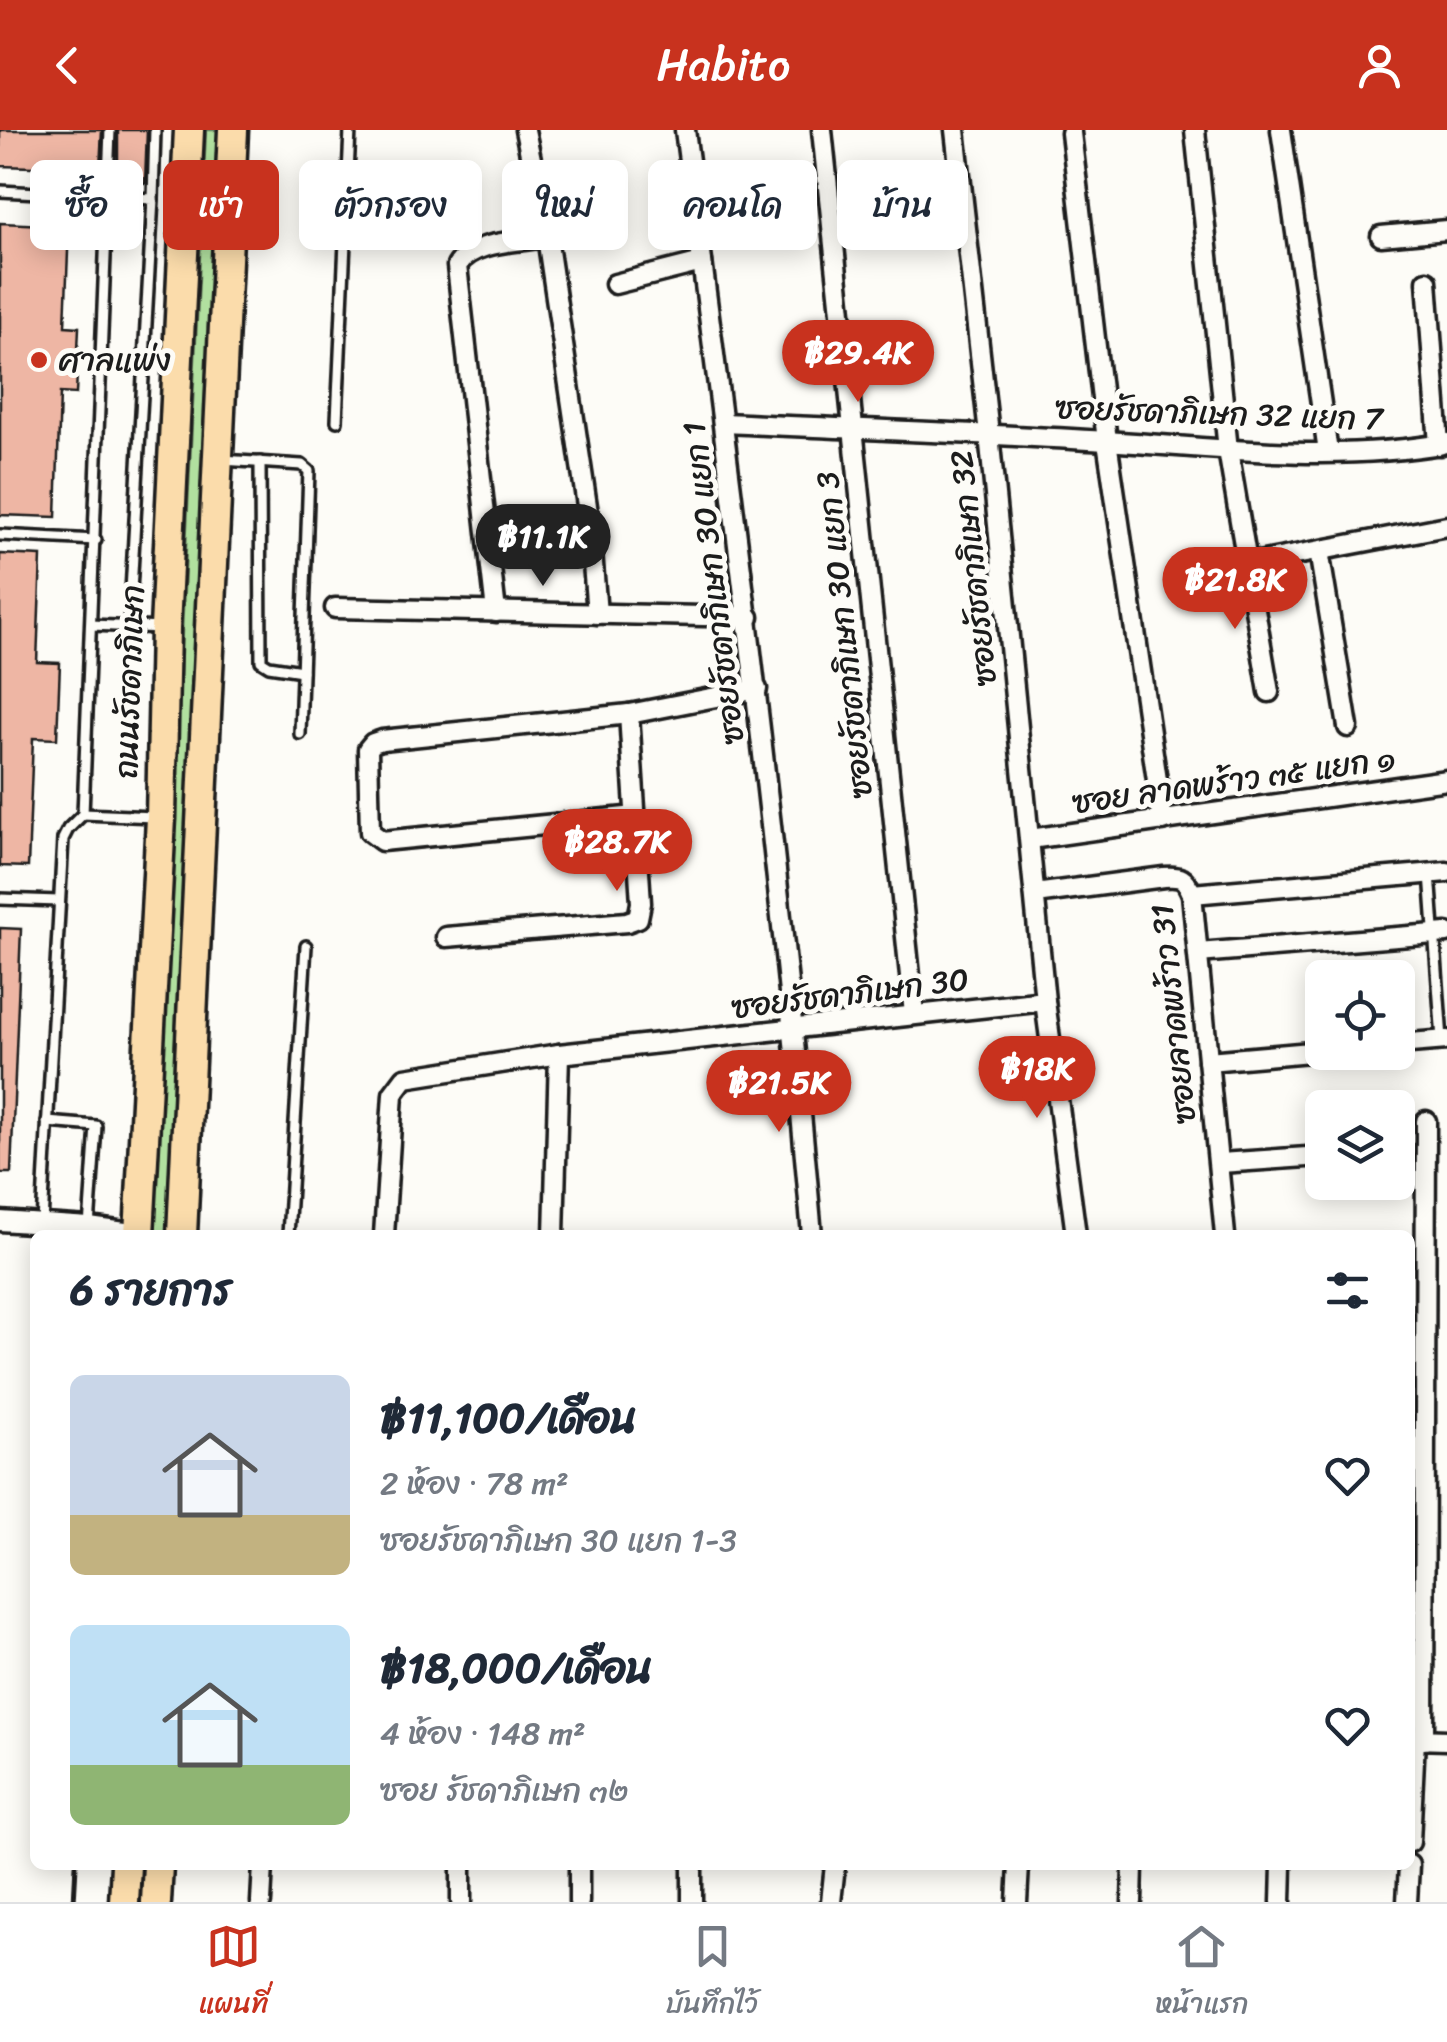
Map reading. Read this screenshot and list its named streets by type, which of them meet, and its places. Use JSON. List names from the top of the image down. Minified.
{"streets":{"main road":["ถนนรัชดาภิเษก"],"street":["ซอยรัชดาภิเษก 32 แยก 7","ซอยรัชดาภิเษก 32","ซอยรัชดาภิเษก 30 แยก 1","ซอยรัชดาภิเษก 30 แยก 3","ซอย ลาดพร้าว ๓๕ แยก ๑","ซอยรัชดาภิเษก 30","ซอยลาดพร้าว 31"]},"crossings":[["ซอยรัชดาภิเษก 32 แยก 7","ซอยรัชดาภิเษก 32"],["ซอยรัชดาภิเษก 32 แยก 7","ซอยรัชดาภิเษก 30 แยก 1"],["ซอยรัชดาภิเษก 32 แยก 7","ซอยรัชดาภิเษก 30 แยก 3"],["ซอยรัชดาภิเษก 32","ซอย ลาดพร้าว ๓๕ แยก ๑"],["ซอยรัชดาภิเษก 32","ซอยรัชดาภิเษก 30"],["ซอยรัชดาภิเษก 32","ซอยลาดพร้าว 31"],["ซอยรัชดาภิเษก 30 แยก 1","ซอยรัชดาภิเษก 30"],["ซอยรัชดาภิเษก 30 แยก 3","ซอยรัชดาภิเษก 30"]],"places":["ศาลแพ่ง"],"page":{"header":"Habito","chip":["ซื้อ","เช่า","ตัวกรอง","ใหม่","คอนโด","บ้าน"],"price":["฿29.4K","฿11.1K","฿21.8K","฿28.7K","฿18K","฿21.5K"],"heading":"6 รายการ","list":[{"name":"฿11,100/เดือน","note":"2 ห้อง · 78 m² · ซอยรัชดาภิเษก 30 แยก 1-3"},{"name":"฿18,000/เดือน","note":"4 ห้อง · 148 m² · ซอย รัชดาภิเษก ๓๒"}],"tabs":["แผนที่","บันทึกไว้","หน้าแรก"]}}
